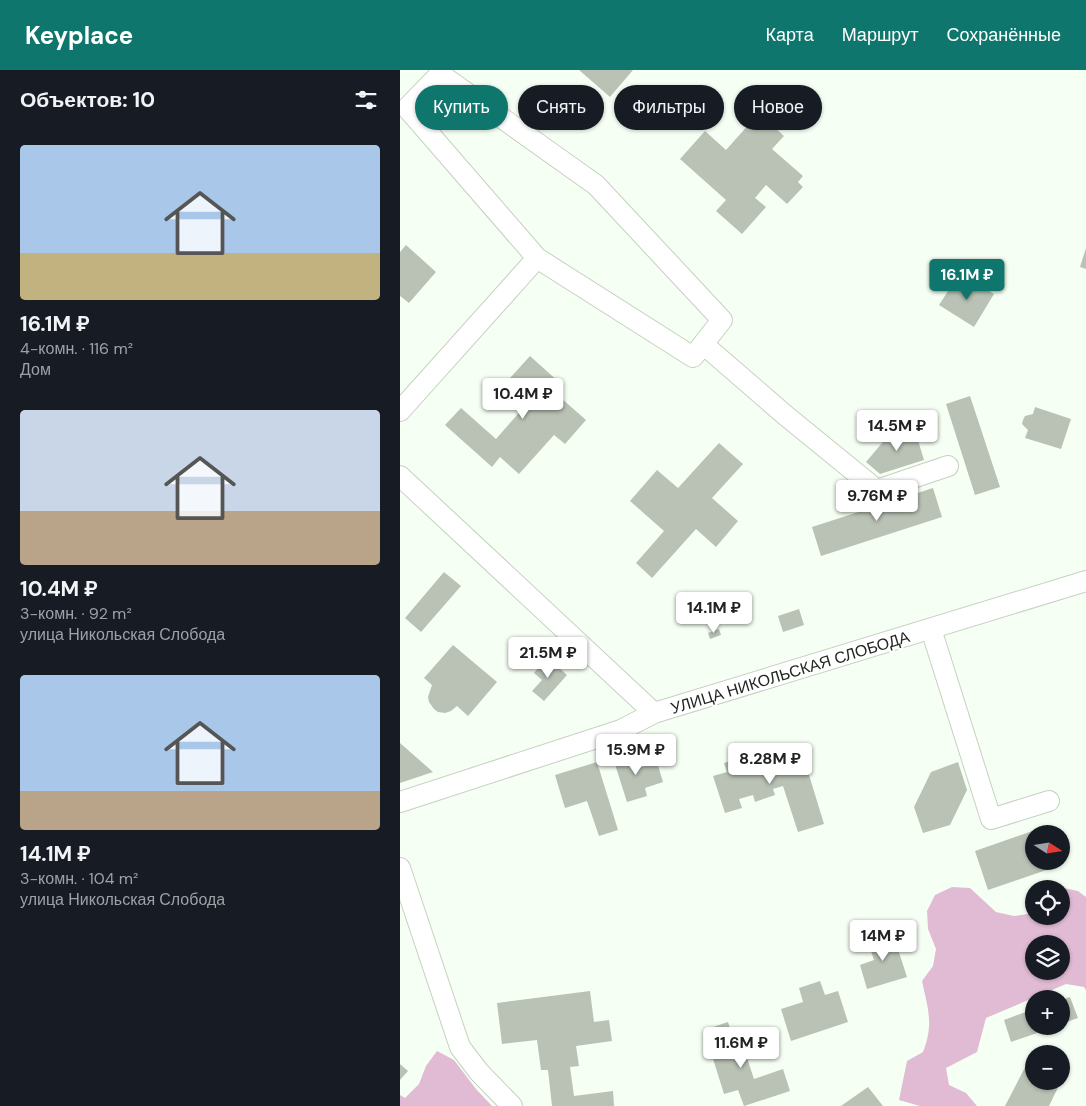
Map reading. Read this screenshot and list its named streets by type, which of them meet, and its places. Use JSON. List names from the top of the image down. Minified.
{"streets":{"street":["УЛИЦА НИКОЛЬСКАЯ СЛОБОДА"]},"north":"right","page":{"header":"Keyplace","nav":["Карта","Маршрут","Сохранённые"],"heading":"Объектов: 10","chip":["Купить","Снять","Фильтры","Новое"],"list":[{"name":"16.1M ₽","note":"4-комн. · 116 m² · Дом"},{"name":"10.4M ₽","note":"3-комн. · 92 m² · улица Никольская Слобода"},{"name":"14.1M ₽","note":"3-комн. · 104 m² · улица Никольская Слобода"}],"price":["16.1M ₽","10.4M ₽","14.5M ₽","9.76M ₽","14.1M ₽","21.5M ₽","15.9M ₽","8.28M ₽","14M ₽","11.6M ₽"],"map_buttons":["+","−"]}}
